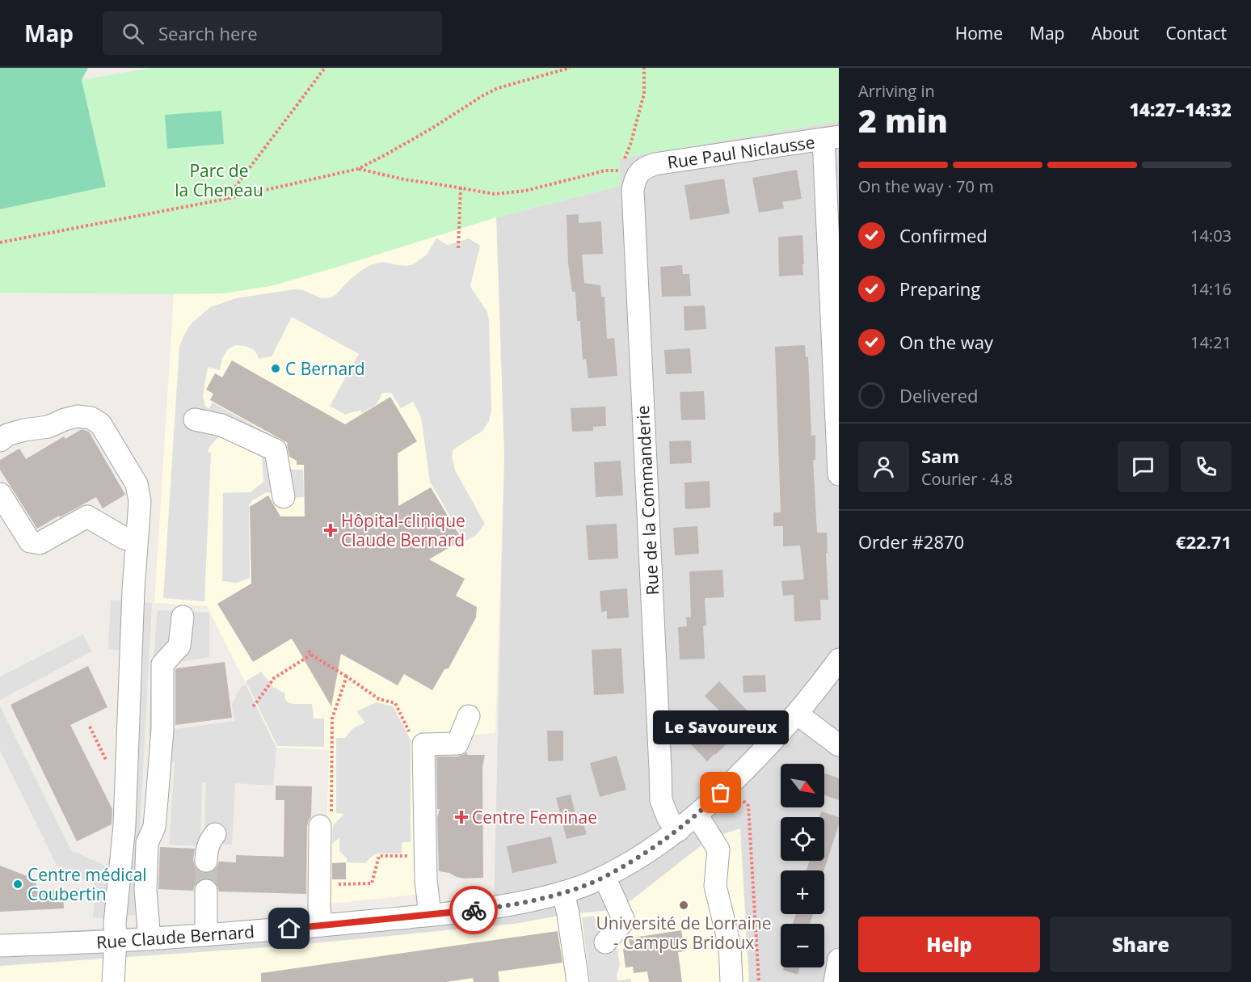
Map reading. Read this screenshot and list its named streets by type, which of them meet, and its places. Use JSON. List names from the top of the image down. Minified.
{"streets":{"street":["Rue Paul Niclausse","Rue de la Commanderie","Rue Claude Bernard"]},"crossings":[["Rue Paul Niclausse","Rue de la Commanderie"],["Rue de la Commanderie","Rue Claude Bernard"]],"parks":["Parc de la Cheneau"],"places":{"other":["C Bernard","Le Savoureux","Centre médical Coubertin","Université de Lorraine - Campus Bridoux"],"health":["Hôpital-clinique Claude Bernard","Centre Feminae"]},"north":"bottom right","page":{"header":"Map","search":"Search here","nav":["Home","Map","About","Contact"],"heading":["2 min","Arriving in","14:27–14:32"],"panel":["Sam","Courier · 4.8","Order #2870","€22.71"],"bar":"On the way · 70 m","list":[["Confirmed","14:03"],["Preparing","14:16"],["On the way","14:21"],"Delivered"],"bubble":"Le Savoureux","map_buttons":["+","−"],"buttons":["Help","Share"]}}
